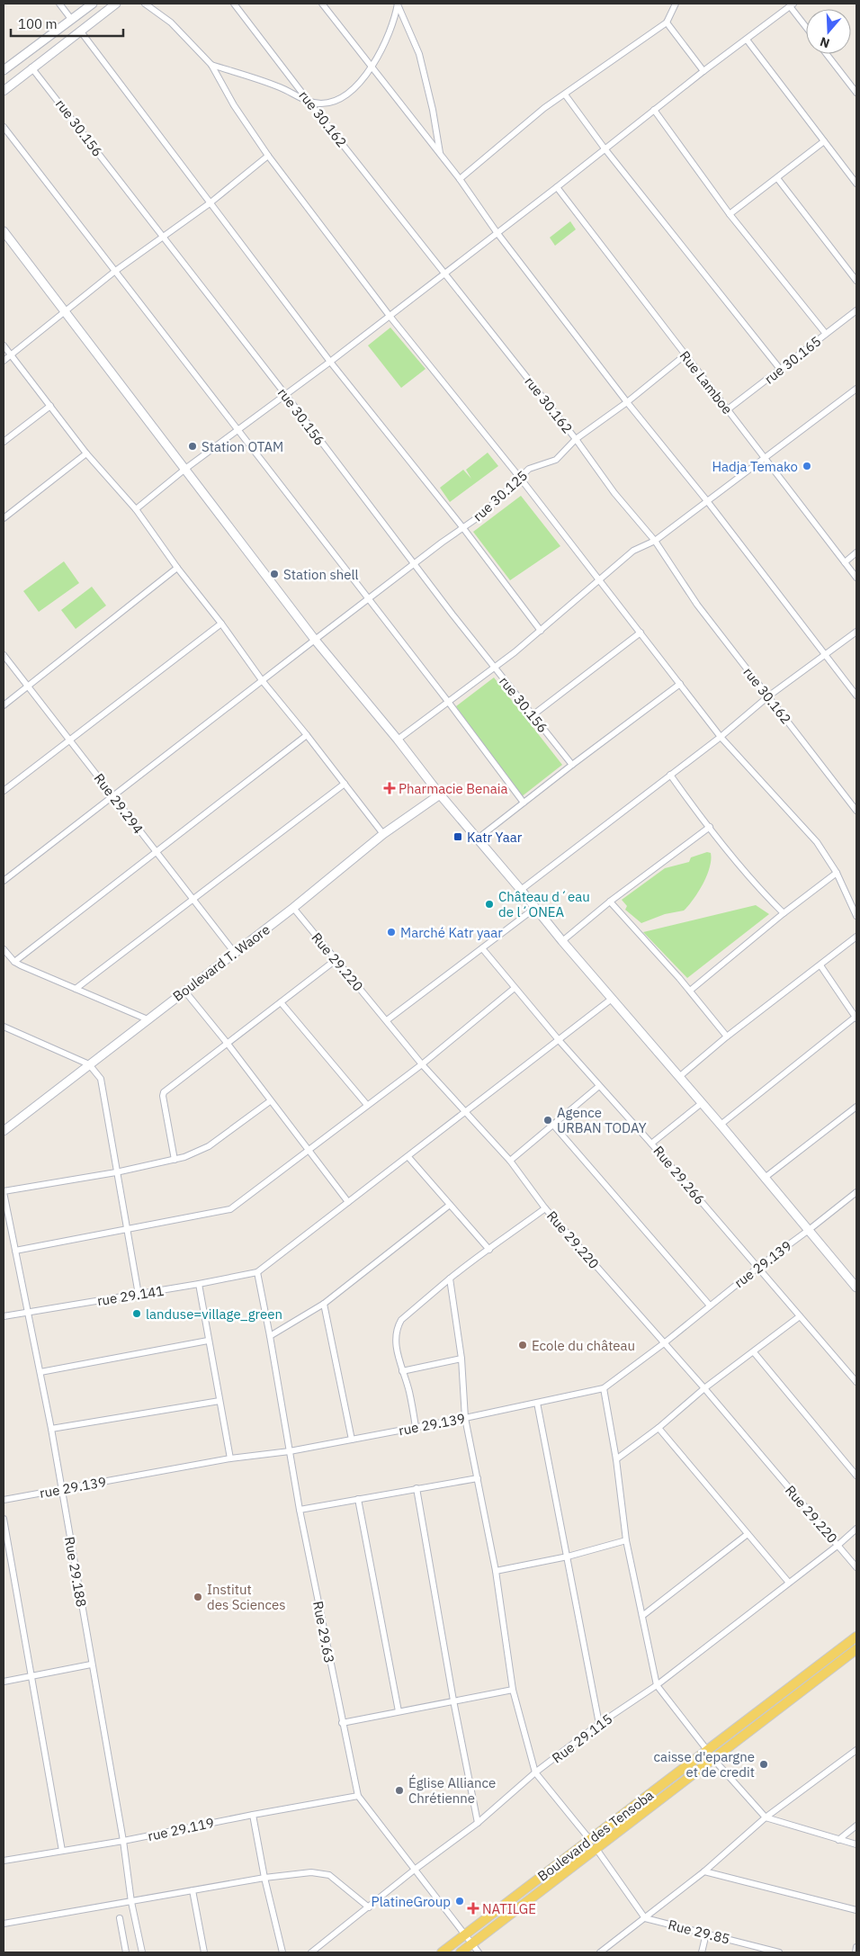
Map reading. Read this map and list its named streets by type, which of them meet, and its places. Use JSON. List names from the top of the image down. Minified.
{"streets":{"main road":["Boulevard des Tensoba"],"street":["rue 30.162","rue 30.156","rue 30.165","Rue Lamboe","rue 30.125","Rue 29.294","Rue 29.220","Boulevard T. Waore","Rue 29.266","rue 29.139","rue 29.141","Rue 29.188","Rue 29.63","Rue 29.115","rue 29.119","Rue 29.85"]},"crossings":[["rue 30.162","rue 30.125"],["rue 30.156","rue 30.125"],["rue 30.165","Rue Lamboe"],["Rue Lamboe","rue 30.125"],["rue 30.125","Rue 29.294"],["Rue 29.294","Boulevard T. Waore"],["Rue 29.220","Boulevard T. Waore"],["Rue 29.220","rue 29.139"],["Rue 29.220","Rue 29.115"],["Rue 29.266","rue 29.139"],["rue 29.139","Rue 29.188"],["rue 29.139","Rue 29.63"],["rue 29.141","Rue 29.188"],["rue 29.141","Rue 29.63"],["Rue 29.188","rue 29.119"],["Rue 29.63","Rue 29.115"],["Rue 29.63","rue 29.119"],["Rue 29.63","Boulevard des Tensoba"]],"places":{"other":["Station OTAM","Hadja Temako","Station shell","Château d´eau de l´ONEA","Marché Katr yaar","Agence URBAN TODAY","landuse=village_green","Ecole du château","Institut des Sciences","caisse d'epargne et de credit","Église Alliance Chrétienne","PlatineGroup"],"health":["Pharmacie Benaia","NATILGE"],"transit":["Katr Yaar"]},"scale_bar":"100 m","north":"bottom"}
